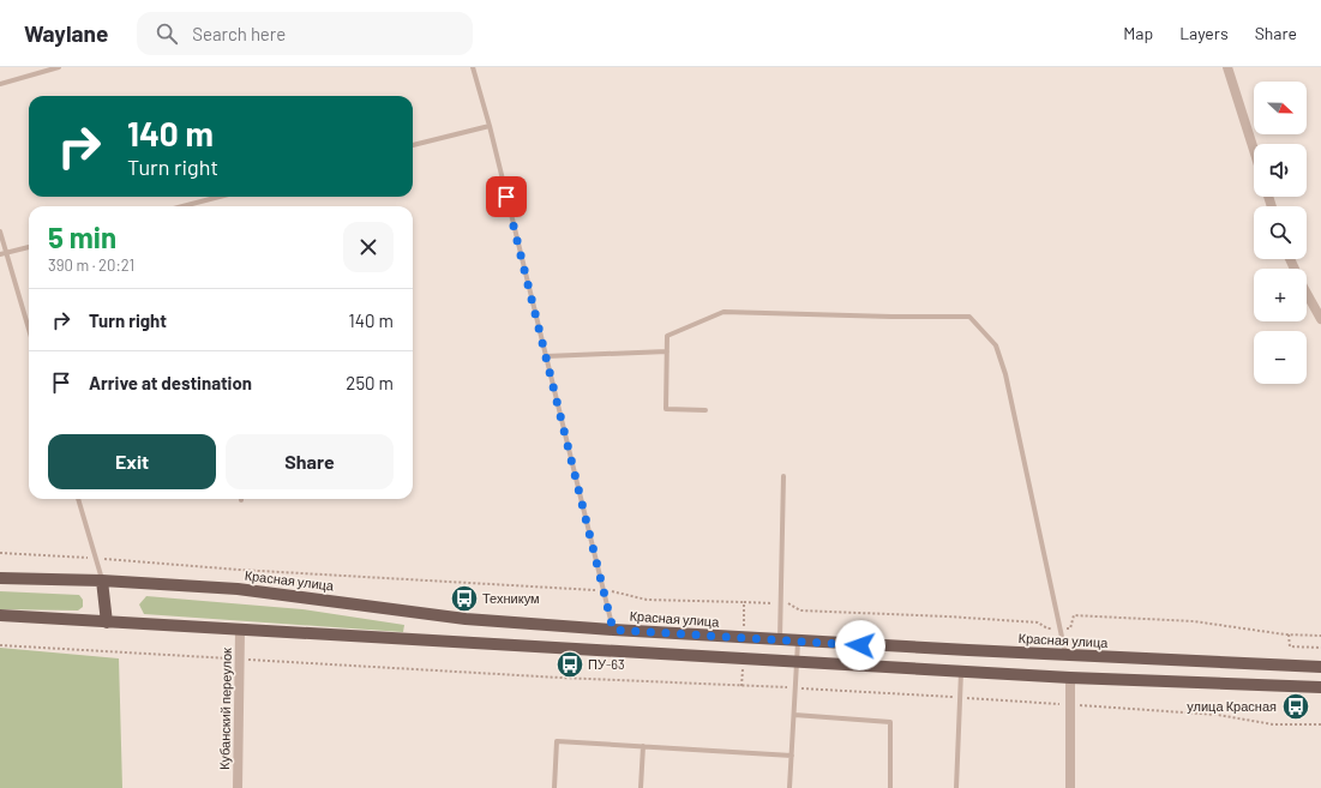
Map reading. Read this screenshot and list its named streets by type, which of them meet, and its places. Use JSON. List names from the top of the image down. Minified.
{"streets":{"main road":["Красная улица"],"street":["Кубанский переулок"]},"places":{"bus stop":["Техникум","ПУ-63","улица Красная"]},"north":"right","page":{"header":"Waylane","search":"Search here","nav":["Map","Layers","Share"],"map_buttons":["+","−"],"turn":["140 m","Turn right"],"heading":["5 min","390 m · 20:21"],"list":[{"name":"Turn right","value":"140 m"},{"name":"Arrive at destination","value":"250 m"}],"buttons":["Exit","Share"]}}
